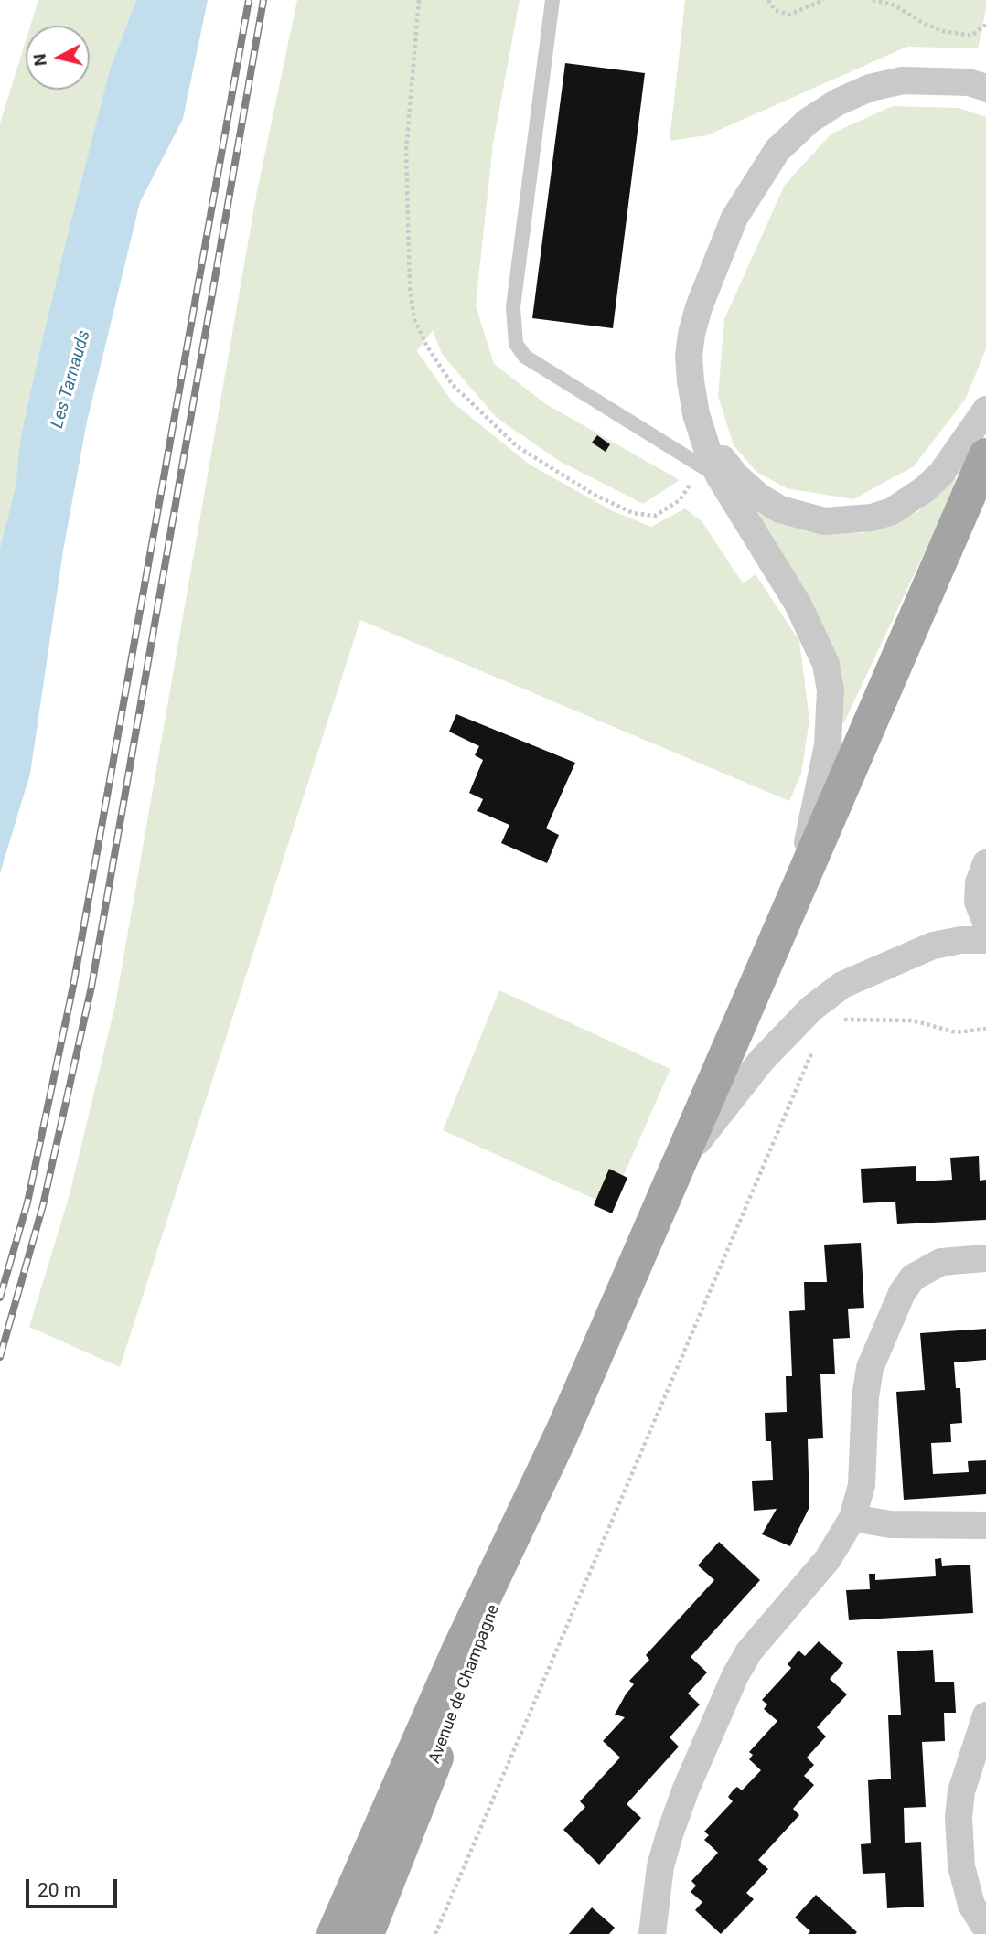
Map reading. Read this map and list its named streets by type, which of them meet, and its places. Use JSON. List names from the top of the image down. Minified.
{"streets":{"main road":["Avenue de Champagne"]},"water":["Les Tarnauds"],"scale_bar":"20 m","north":"left"}
